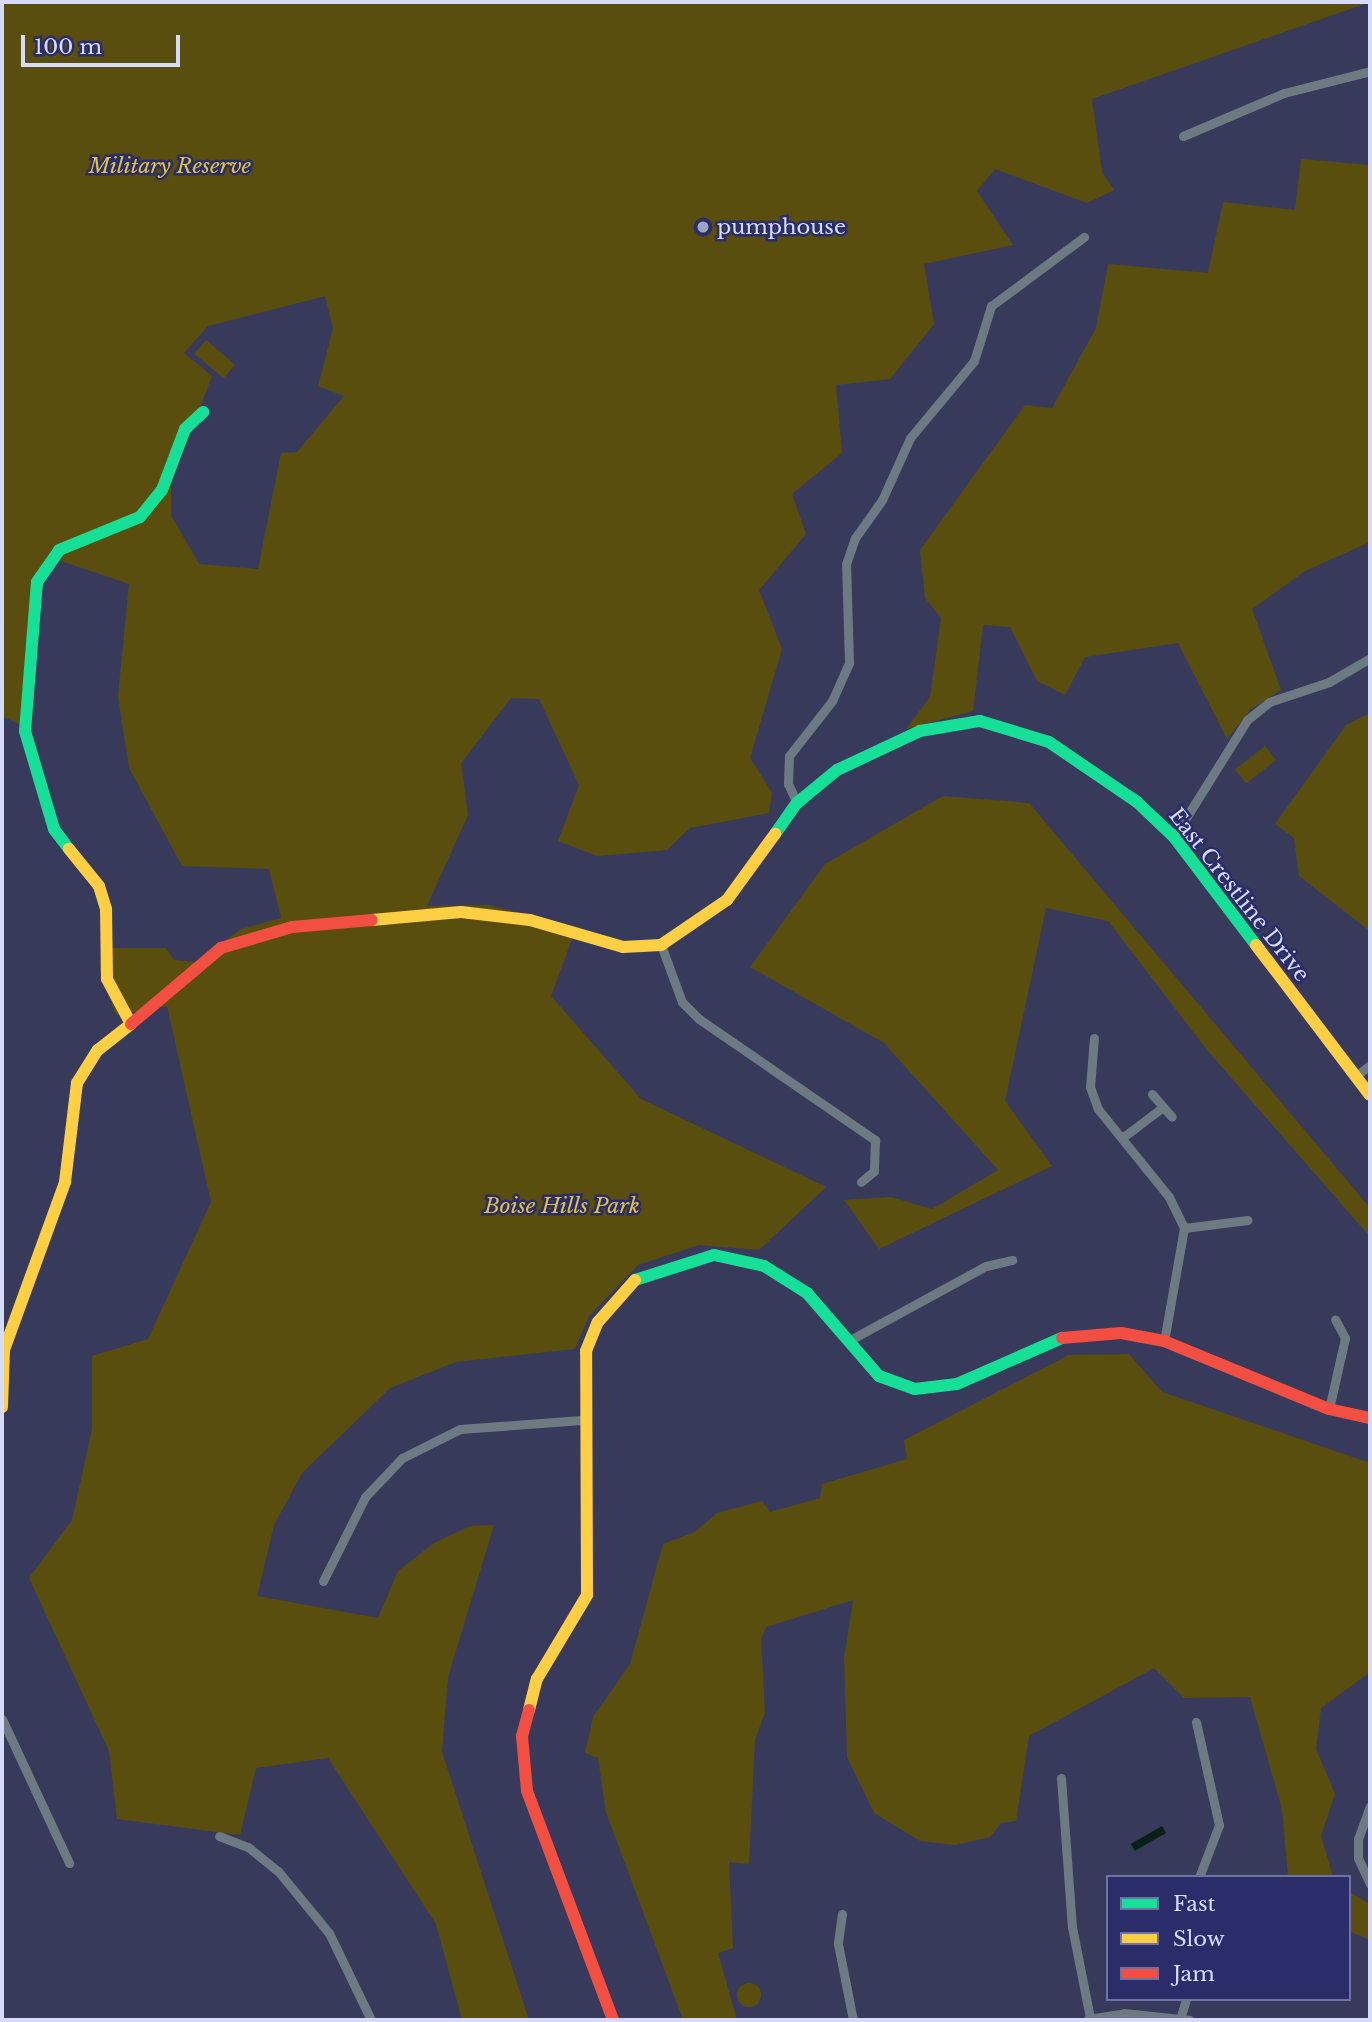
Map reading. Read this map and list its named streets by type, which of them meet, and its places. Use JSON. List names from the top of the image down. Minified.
{"streets":{"street":["East Crestline Drive"]},"parks":["Military Reserve","Boise Hills Park"],"places":["pumphouse"],"legend":["Fast","Slow","Jam"],"scale_bar":"100 m"}
